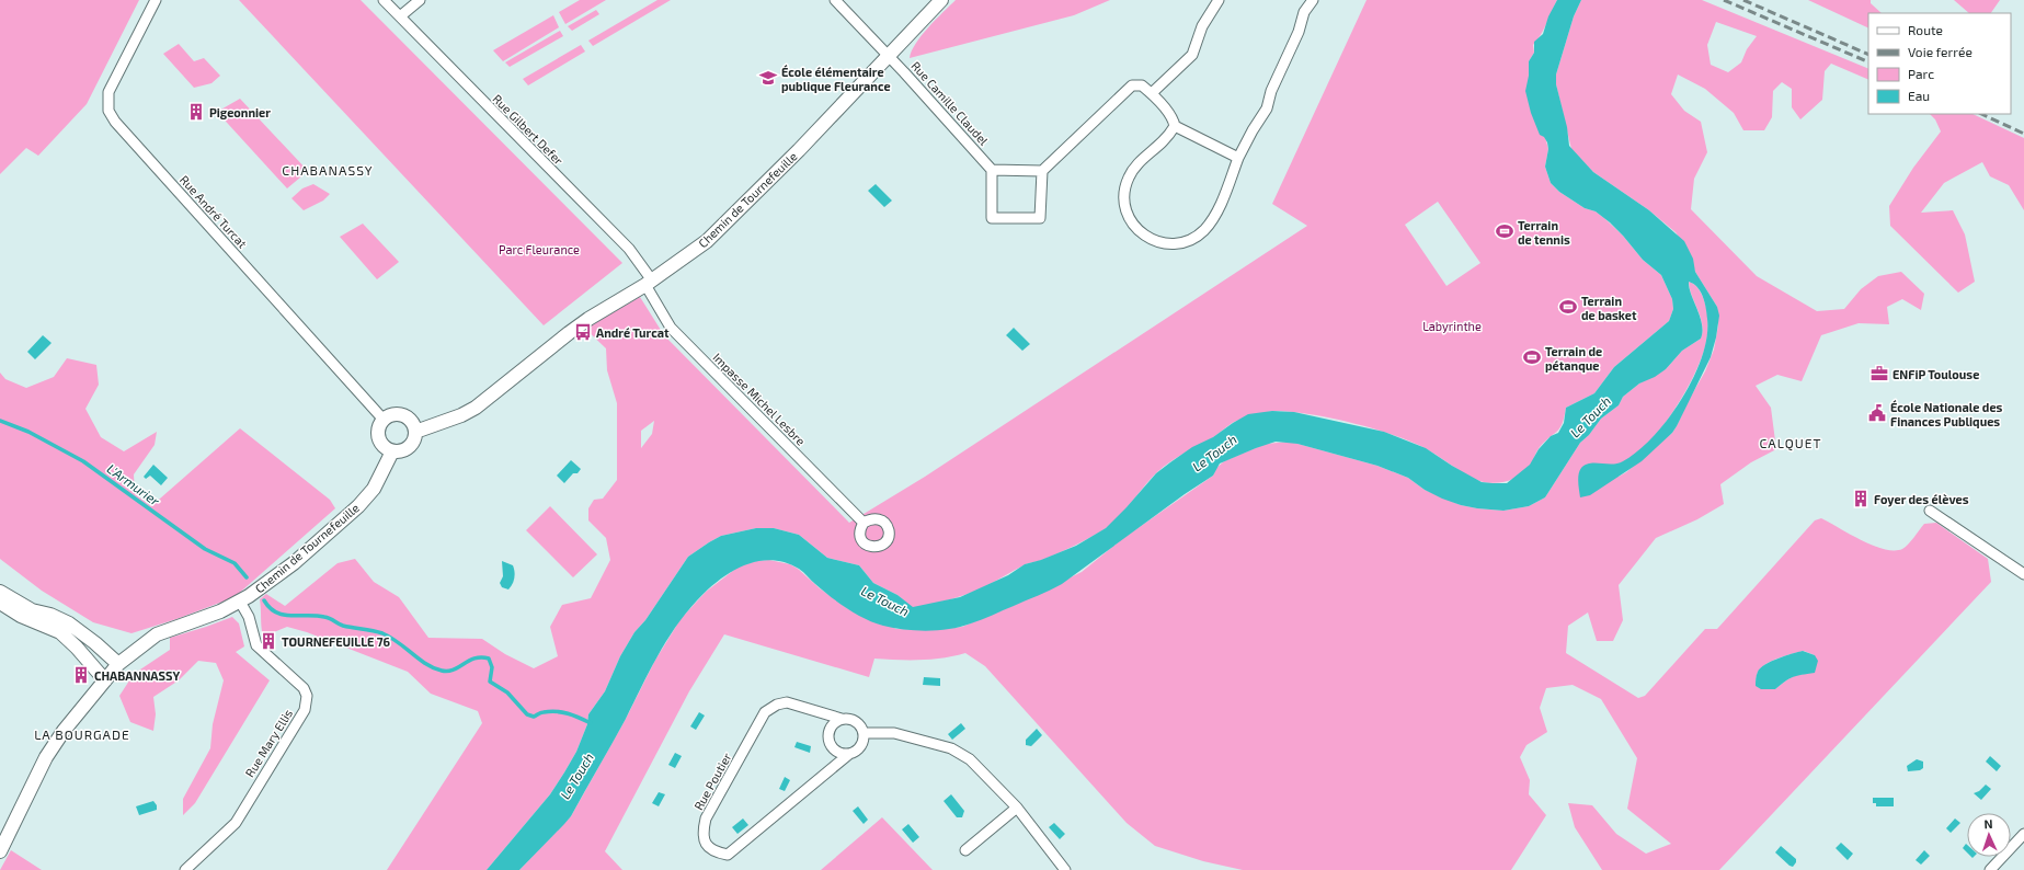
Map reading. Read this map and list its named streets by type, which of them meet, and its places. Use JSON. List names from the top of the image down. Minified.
{"streets":{"street":["Rue Camille Claudel","Rue Gilbert Defer","Chemin de Tournefeuille","Rue André Turcat","Impasse Michel Lesbre","Rue Mary Ellis","Rue Poutier"]},"crossings":[["Rue Camille Claudel","Chemin de Tournefeuille"],["Rue Gilbert Defer","Chemin de Tournefeuille"],["Rue Gilbert Defer","Impasse Michel Lesbre"],["Chemin de Tournefeuille","Rue André Turcat"],["Chemin de Tournefeuille","Impasse Michel Lesbre"],["Chemin de Tournefeuille","Rue Mary Ellis"]],"districts":["CHABANASSY","CALQUET","LA BOURGADE"],"water":["Le Touch","L'Armurier"],"parks":["Parc Fleurance","Labyrinthe"],"places":{"school or university":["École élémentaire publique Fleurance"],"building":["Pigeonnier","Foyer des élèves","TOURNEFEUILLE 76","CHABANNASSY"],"sports":["Terrain de tennis","Terrain de basket","Terrain de pétanque"],"bus stop":["André Turcat"],"office":["ENFiP Toulouse"],"public building":["École Nationale des Finances Publiques"]},"legend":["Route","Voie ferrée","Parc","Eau"],"north":"top"}
